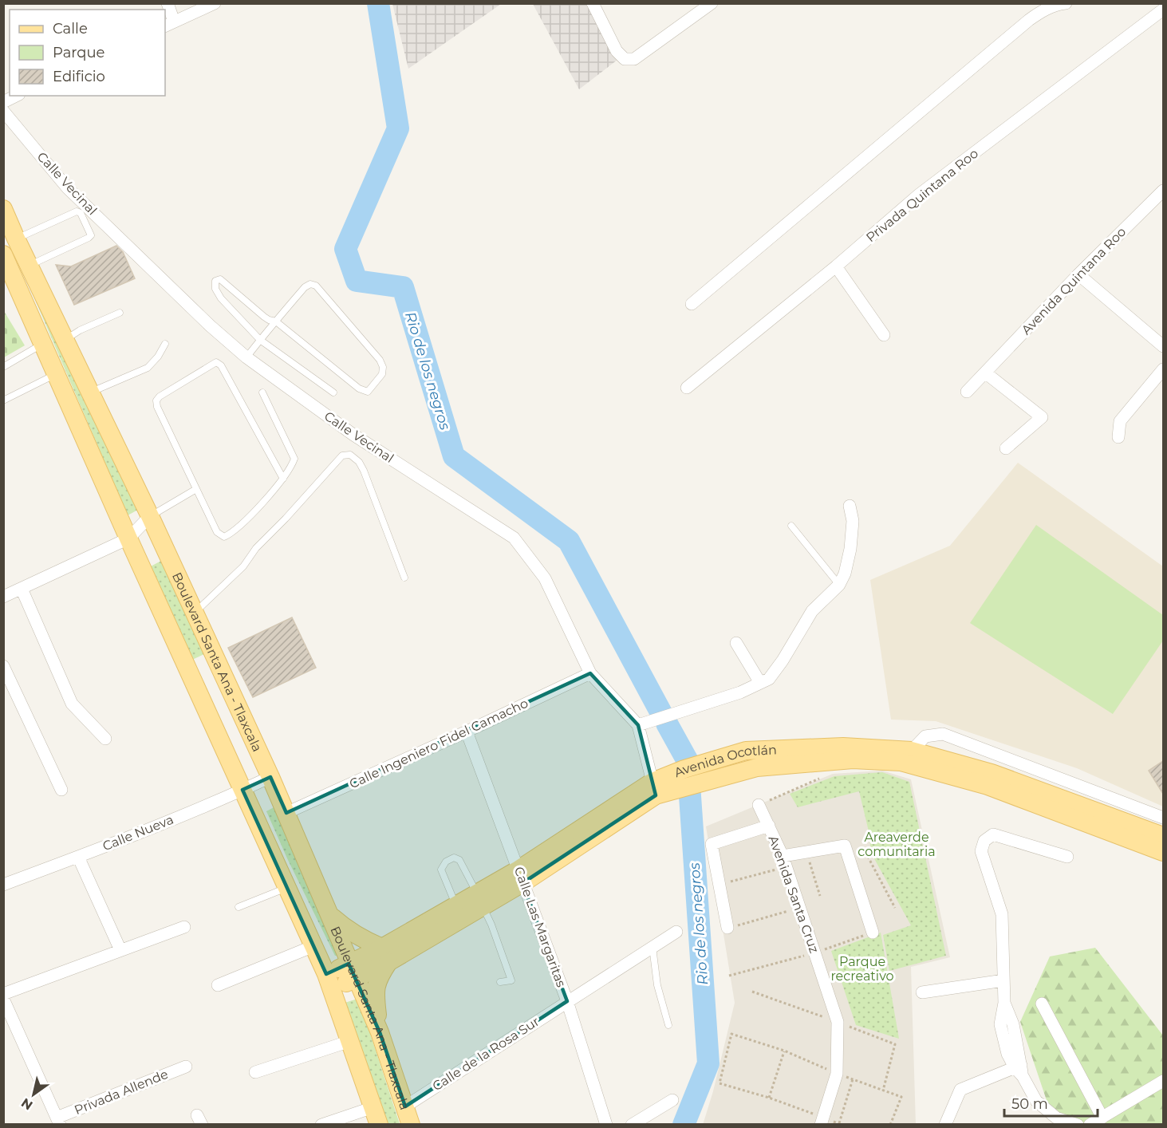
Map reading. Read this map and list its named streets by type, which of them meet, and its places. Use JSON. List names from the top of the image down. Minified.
{"streets":{"main road":["Boulevard Santa Ana - Tlaxcala","Avenida Ocotlán"],"street":["Calle Vecinal","Privada Quintana Roo","Avenida Quintana Roo","Calle Ingeniero Fidel Camacho","Calle Nueva","Avenida Santa Cruz","Calle Las Margaritas","Calle de la Rosa Sur","Privada Allende"]},"crossings":[["Calle Vecinal","Calle Ingeniero Fidel Camacho"],["Calle Vecinal","Avenida Ocotlán"],["Boulevard Santa Ana - Tlaxcala","Calle Ingeniero Fidel Camacho"],["Boulevard Santa Ana - Tlaxcala","Avenida Ocotlán"],["Boulevard Santa Ana - Tlaxcala","Calle Nueva"],["Boulevard Santa Ana - Tlaxcala","Calle de la Rosa Sur"],["Calle Ingeniero Fidel Camacho","Calle Las Margaritas"],["Avenida Ocotlán","Calle Las Margaritas"],["Calle Las Margaritas","Calle de la Rosa Sur"]],"water":["Rio de los negros"],"parks":["Areaverde comunitaria","Parque recreativo"],"legend":["Calle","Parque","Edificio"],"scale_bar":"50 m","north":"bottom left"}
